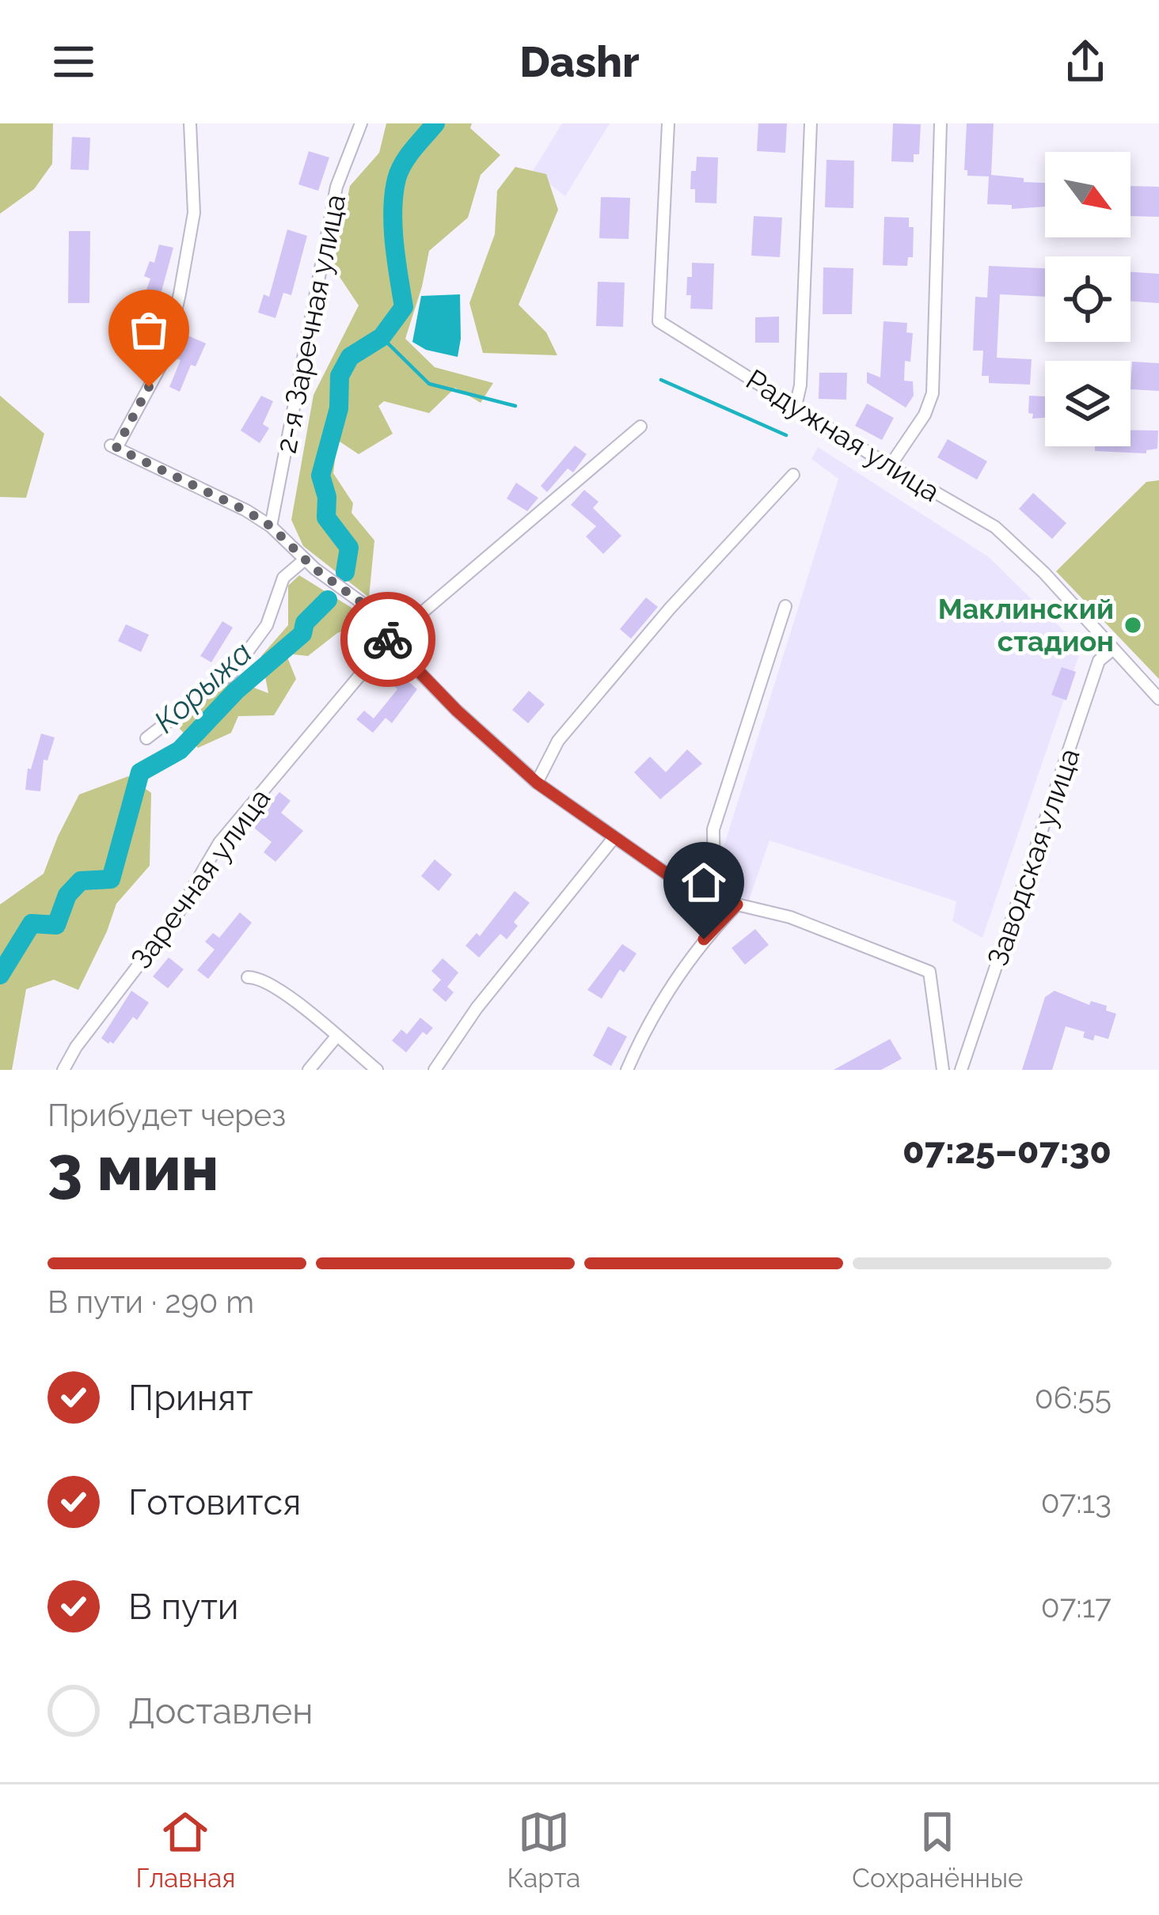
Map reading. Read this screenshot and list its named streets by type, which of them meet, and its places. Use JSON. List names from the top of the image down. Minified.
{"streets":{"street":["2-я Заречная улица","Радужная улица","Заводская улица","Заречная улица"]},"crossings":[["Радужная улица","Заводская улица"]],"water":["Корыжа"],"places":["Маклинский стадион"],"north":"bottom right","page":{"header":"Dashr","heading":["3 мин","Прибудет через","07:25–07:30"],"bar":"В пути · 290 m","list":[["Принят","06:55"],["Готовится","07:13"],["В пути","07:17"],"Доставлен"],"tabs":["Главная","Карта","Сохранённые"]}}
